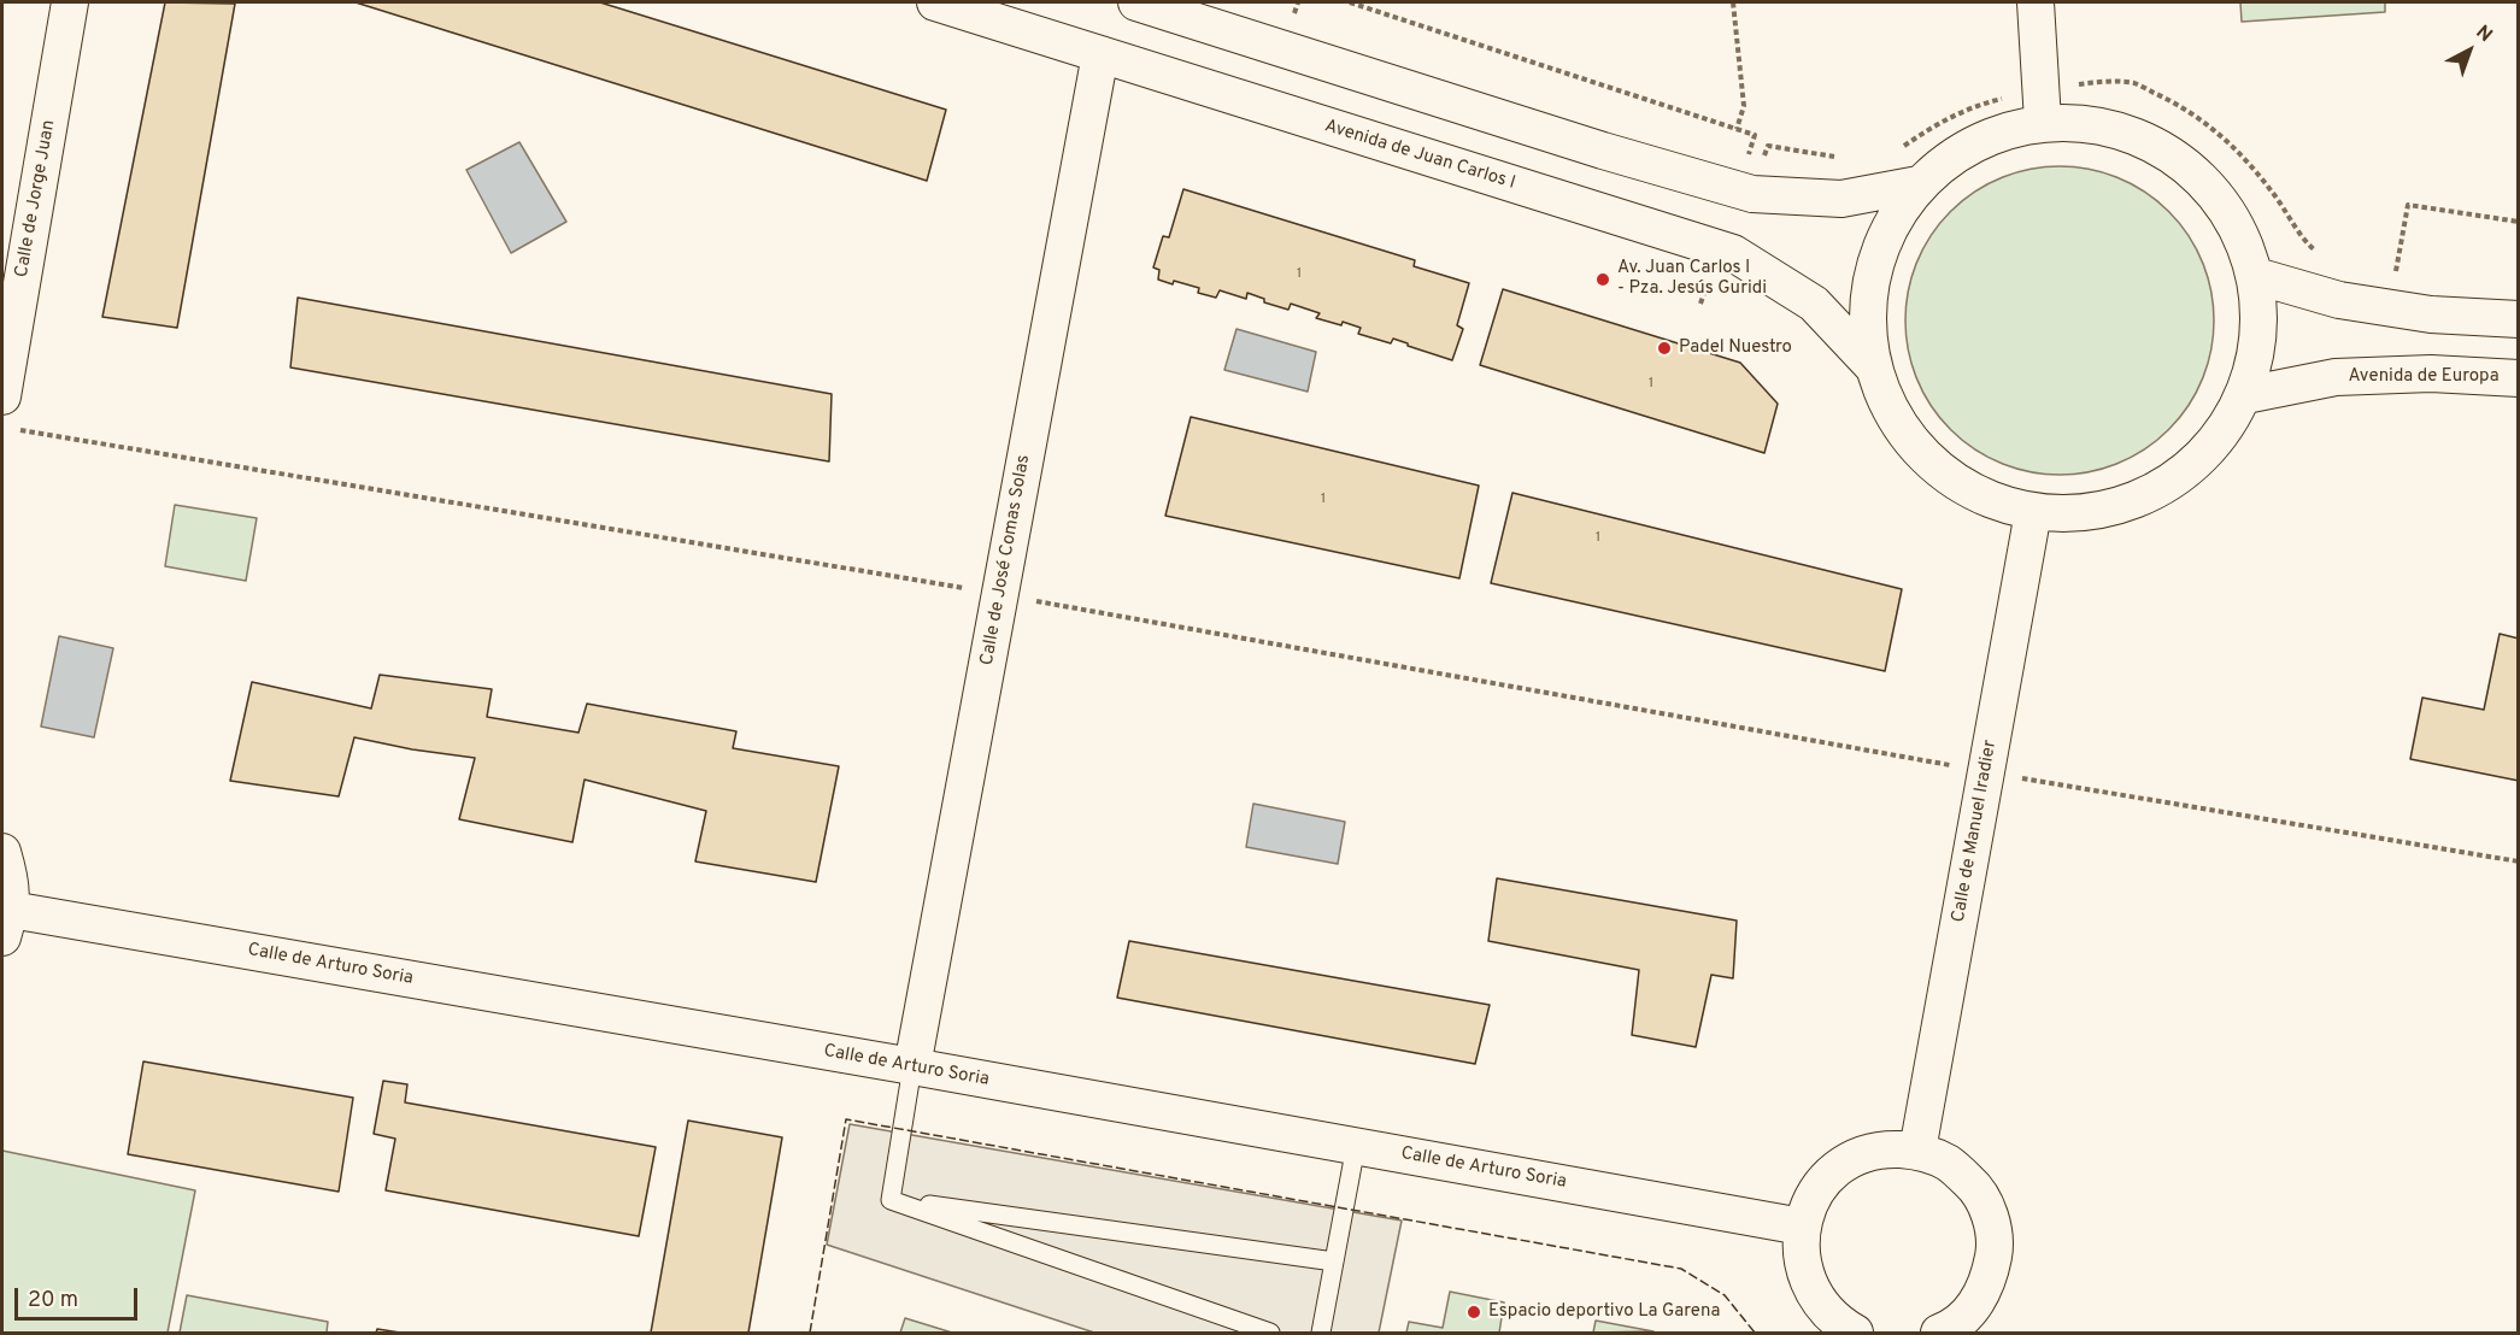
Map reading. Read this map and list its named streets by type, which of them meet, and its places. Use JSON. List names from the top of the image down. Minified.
{"streets":{"street":["Avenida de Juan Carlos I","Calle de Jorge Juan","Avenida de Europa","Calle de José Comas Solas","Calle de Manuel Iradier","Calle de Arturo Soria"]},"crossings":[["Avenida de Juan Carlos I","Calle de José Comas Solas"],["Calle de José Comas Solas","Calle de Arturo Soria"]],"places":["Av. Juan Carlos I - Pza. Jesús Guridi","Padel Nuestro","Espacio deportivo La Garena"],"house_numbers":["1","1","1","1"],"scale_bar":"20 m","north":"top right"}
